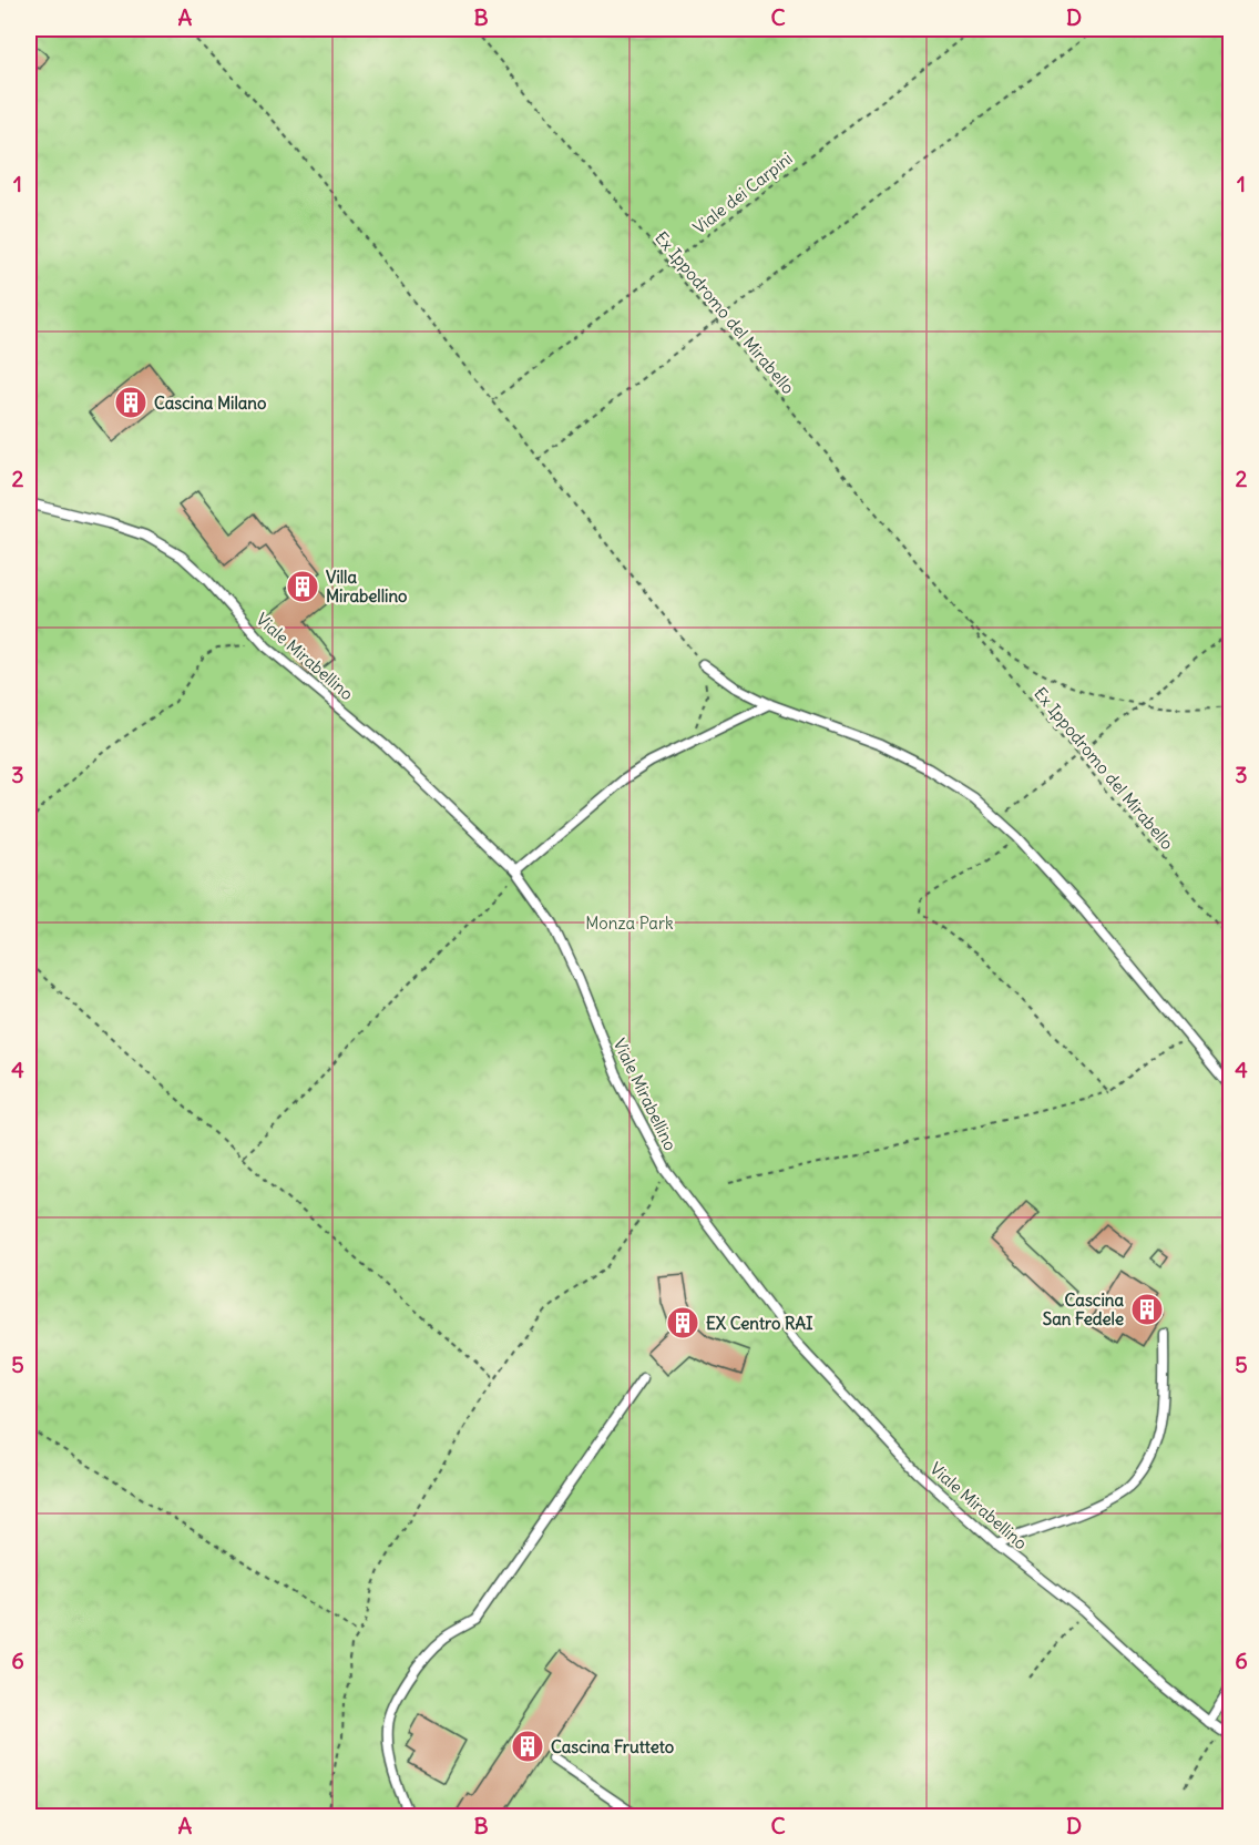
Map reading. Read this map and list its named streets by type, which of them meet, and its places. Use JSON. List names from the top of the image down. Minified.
{"streets":{"lane":["Viale Mirabellino"],"path":["Viale dei Carpini","Ex Ippodromo del Mirabello"]},"crossings":[["Viale dei Carpini","Ex Ippodromo del Mirabello"]],"parks":["Monza Park"],"places":{"building":["Cascina Milano","Villa Mirabellino","Cascina San Fedele","EX Centro RAI","Cascina Frutteto"]},"grid":{"columns":["A","B","C","D"],"rows":["1","2","3","4","5","6"]}}
